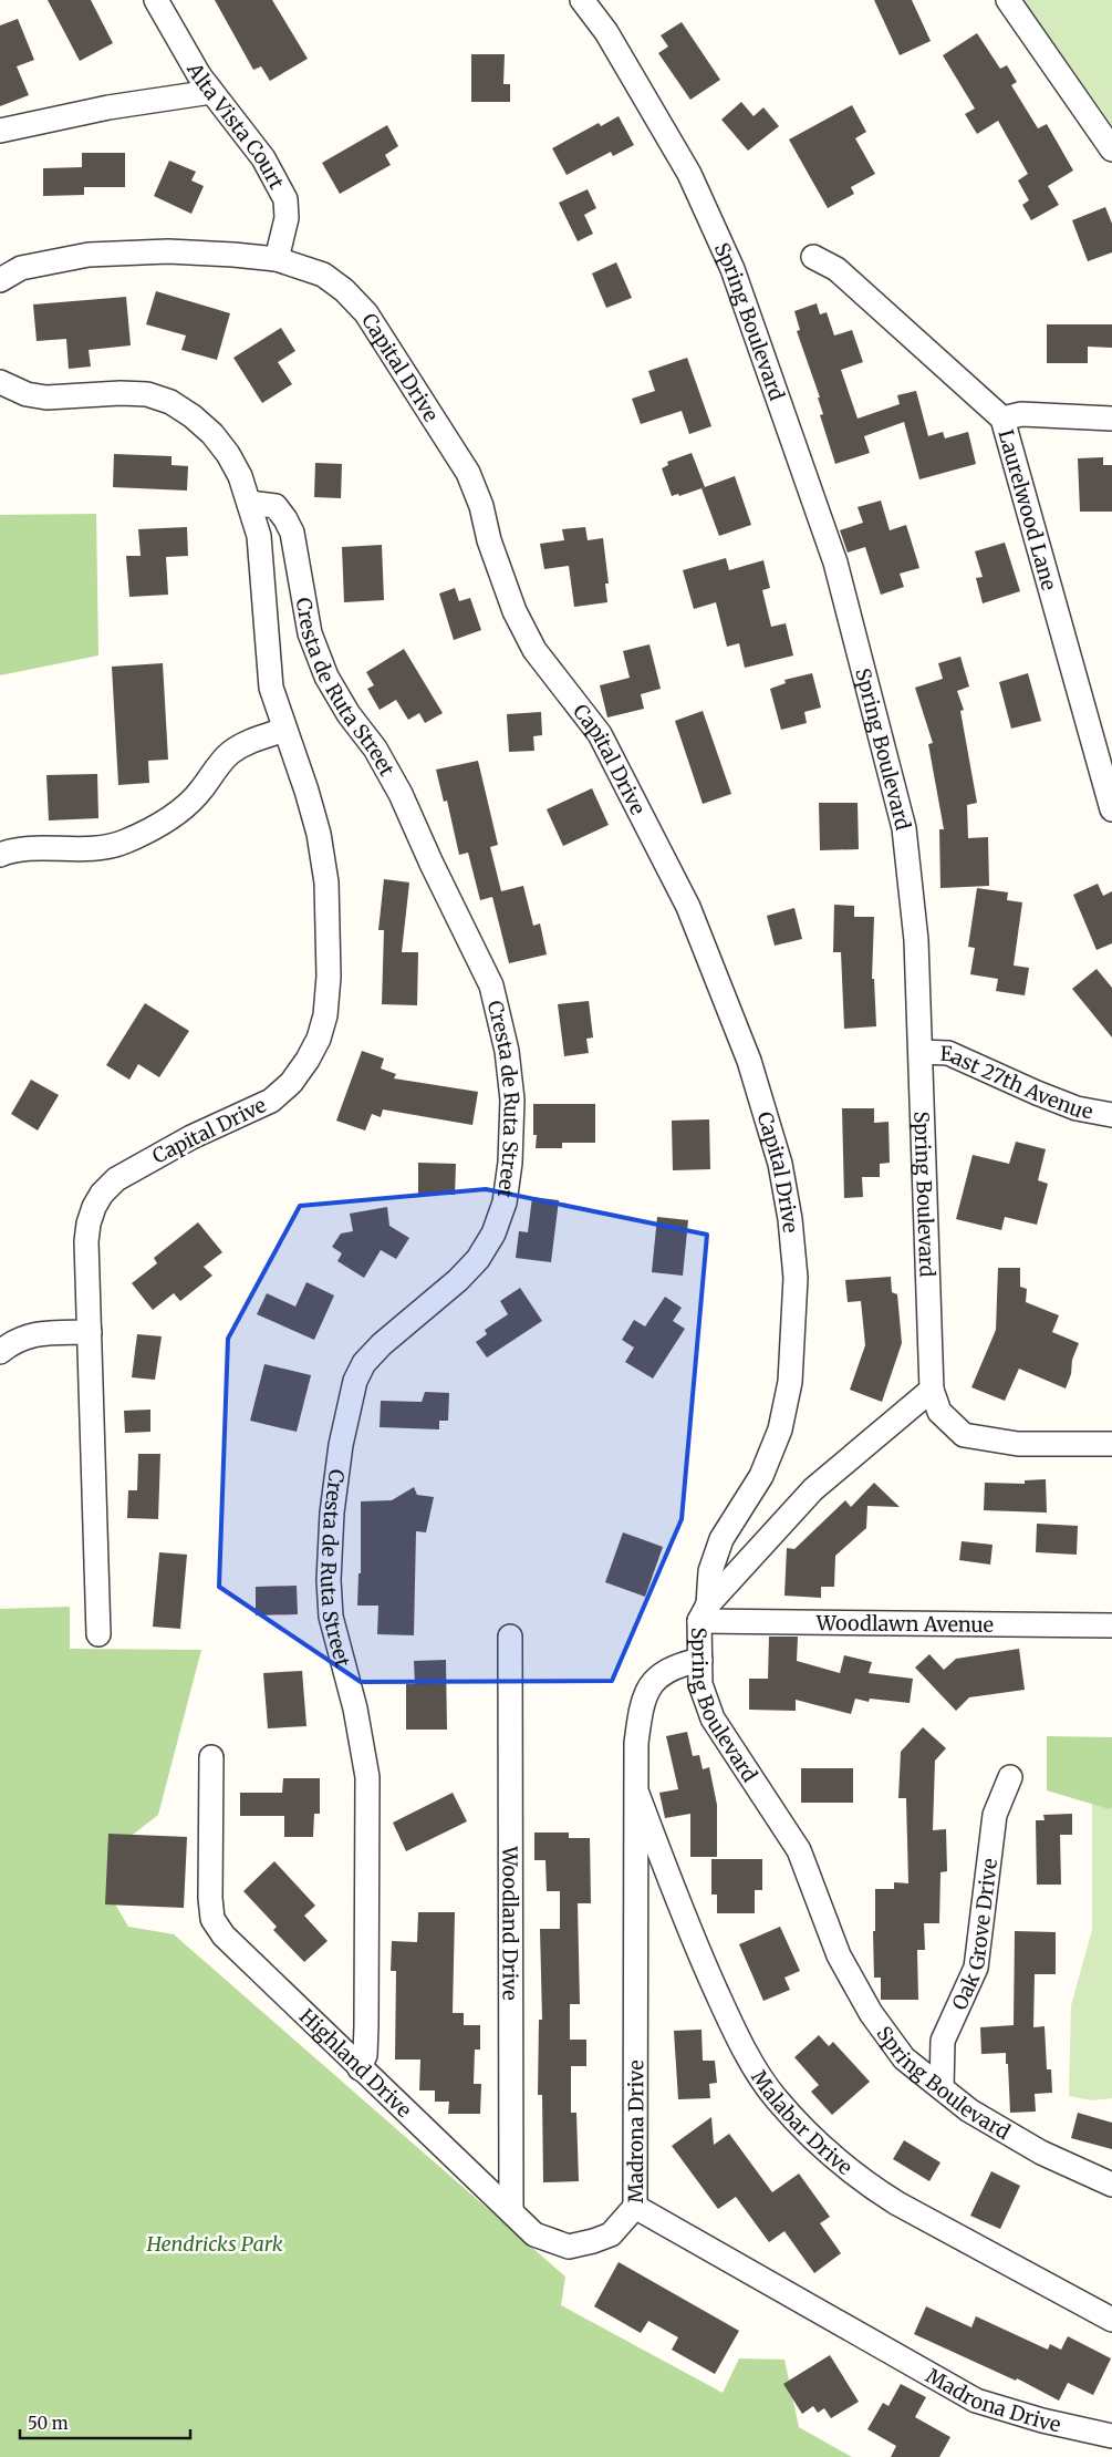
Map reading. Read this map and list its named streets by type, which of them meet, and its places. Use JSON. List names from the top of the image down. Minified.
{"streets":{"street":["Alta Vista Court","Spring Boulevard","Capital Drive","Laurelwood Lane","Cresta de Ruta Street","East 27th Avenue","Woodlawn Avenue","Woodland Drive","Oak Grove Drive","Highland Drive","Malabar Drive","Madrona Drive"]},"crossings":[["Alta Vista Court","Capital Drive"],["Spring Boulevard","Capital Drive"],["Spring Boulevard","East 27th Avenue"],["Spring Boulevard","Woodlawn Avenue"],["Spring Boulevard","Oak Grove Drive"],["Spring Boulevard","Madrona Drive"],["Capital Drive","Cresta de Ruta Street"],["Capital Drive","Woodlawn Avenue"],["Cresta de Ruta Street","Highland Drive"],["Woodland Drive","Highland Drive"],["Highland Drive","Madrona Drive"],["Malabar Drive","Madrona Drive"]],"parks":["Hendricks Park"],"scale_bar":"50 m"}
